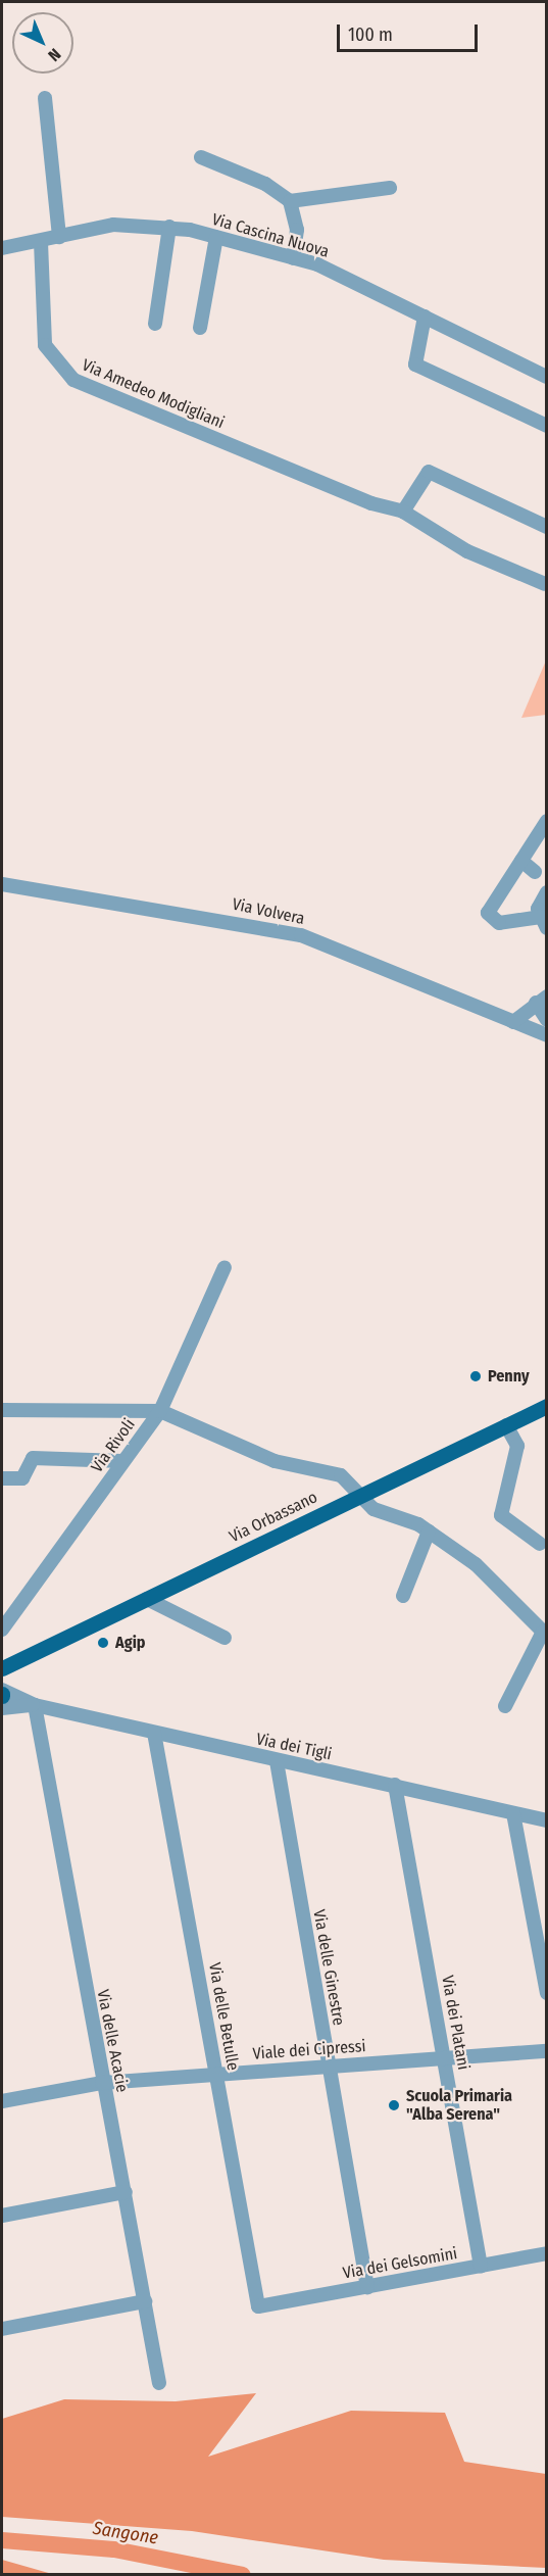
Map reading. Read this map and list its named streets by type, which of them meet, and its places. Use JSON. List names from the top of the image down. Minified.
{"streets":{"main road":["Via Orbassano"],"street":["Via Cascina Nuova","Via Amedeo Modigliani","Via Volvera","Via Rivoli","Via dei Tigli","Via delle Ginestre","Via delle Betulle","Via dei Platani","Via delle Acacie","Viale dei Cipressi","Via dei Gelsomini"]},"crossings":[["Via Cascina Nuova","Via Amedeo Modigliani"],["Via dei Tigli","Via delle Ginestre"],["Via dei Tigli","Via delle Betulle"],["Via dei Tigli","Via dei Platani"],["Via dei Tigli","Via delle Acacie"],["Via delle Ginestre","Viale dei Cipressi"],["Via delle Ginestre","Via dei Gelsomini"],["Via delle Betulle","Viale dei Cipressi"],["Via delle Betulle","Via dei Gelsomini"],["Via dei Platani","Viale dei Cipressi"],["Via dei Platani","Via dei Gelsomini"],["Via delle Acacie","Viale dei Cipressi"]],"water":["Sangone"],"places":["Penny","Agip","Scuola Primaria \"Alba Serena\""],"scale_bar":"100 m","north":"bottom right"}
